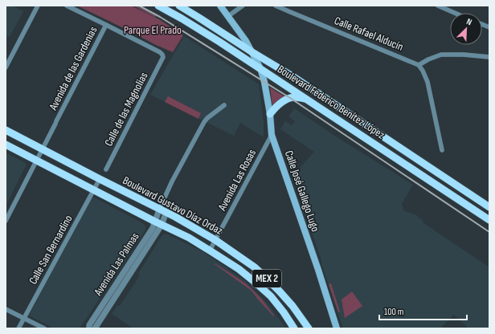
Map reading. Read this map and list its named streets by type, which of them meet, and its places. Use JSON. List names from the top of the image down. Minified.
{"streets":{"main road":["Boulevard Federico Benítez López","Calle José Gallego Lugo","Boulevard Gustavo Díaz Ordaz","MEX 2"],"street":["Calle Rafael Alducín","Avenida de las Gardenias","Calle de las Magnolias","Avenida Las Rosas","Calle San Bernardino","Avenida Las Palmas"]},"crossings":[["Avenida de las Gardenias","Calle de las Magnolias"],["Avenida de las Gardenias","Boulevard Gustavo Díaz Ordaz"],["Boulevard Federico Benítez López","Calle José Gallego Lugo"],["Avenida Las Rosas","Calle José Gallego Lugo"],["Avenida Las Rosas","Boulevard Gustavo Díaz Ordaz"],["Boulevard Gustavo Díaz Ordaz","Calle San Bernardino"],["Boulevard Gustavo Díaz Ordaz","Avenida Las Palmas"]],"parks":["Parque El Prado"],"scale_bar":"100 m","north":"top right"}
